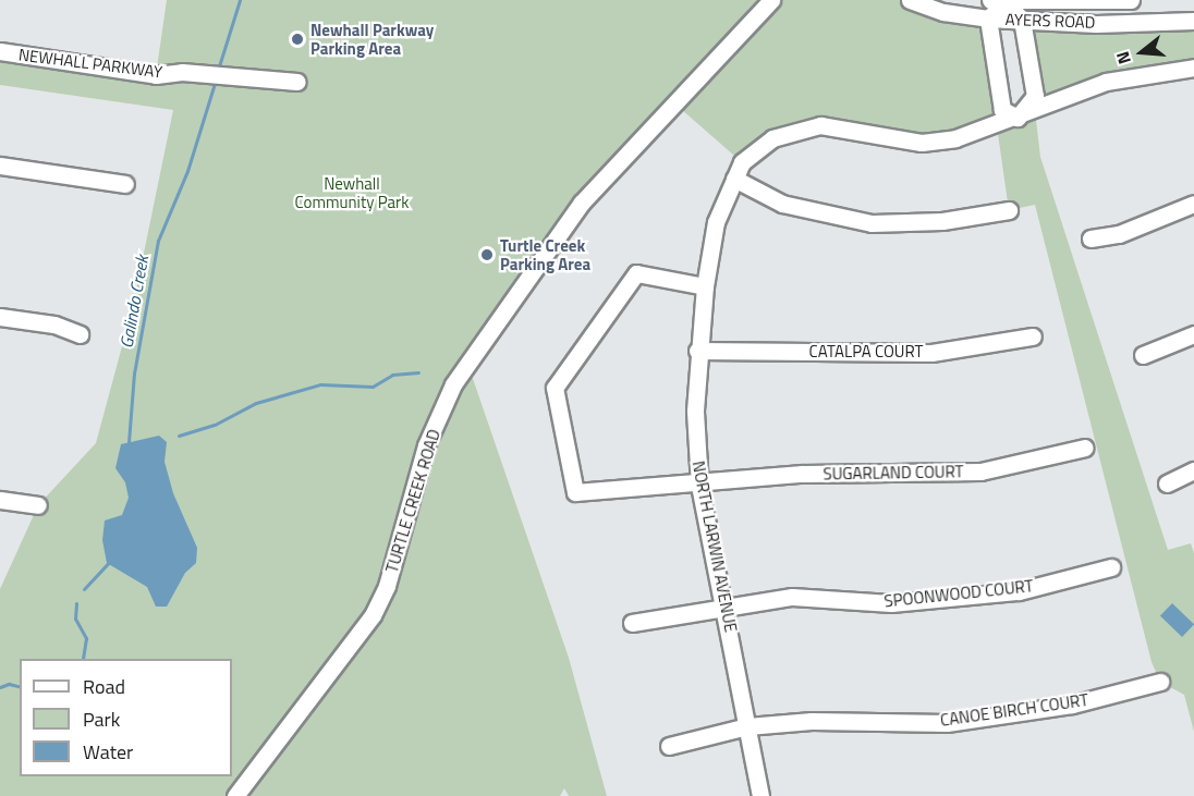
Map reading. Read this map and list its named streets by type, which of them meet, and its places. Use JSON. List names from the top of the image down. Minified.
{"streets":{"street":["AYERS ROAD","NEWHALL PARKWAY","CATALPA COURT","SUGARLAND COURT","TURTLE CREEK ROAD","NORTH LARWIN AVENUE","SPOONWOOD COURT","CANOE BIRCH COURT"]},"crossings":[["CATALPA COURT","NORTH LARWIN AVENUE"],["SUGARLAND COURT","NORTH LARWIN AVENUE"],["NORTH LARWIN AVENUE","SPOONWOOD COURT"],["NORTH LARWIN AVENUE","CANOE BIRCH COURT"]],"water":["Galindo Creek"],"parks":["Newhall Community Park"],"places":["Newhall Parkway Parking Area","Turtle Creek Parking Area"],"legend":["Road","Park","Water"],"north":"left"}
